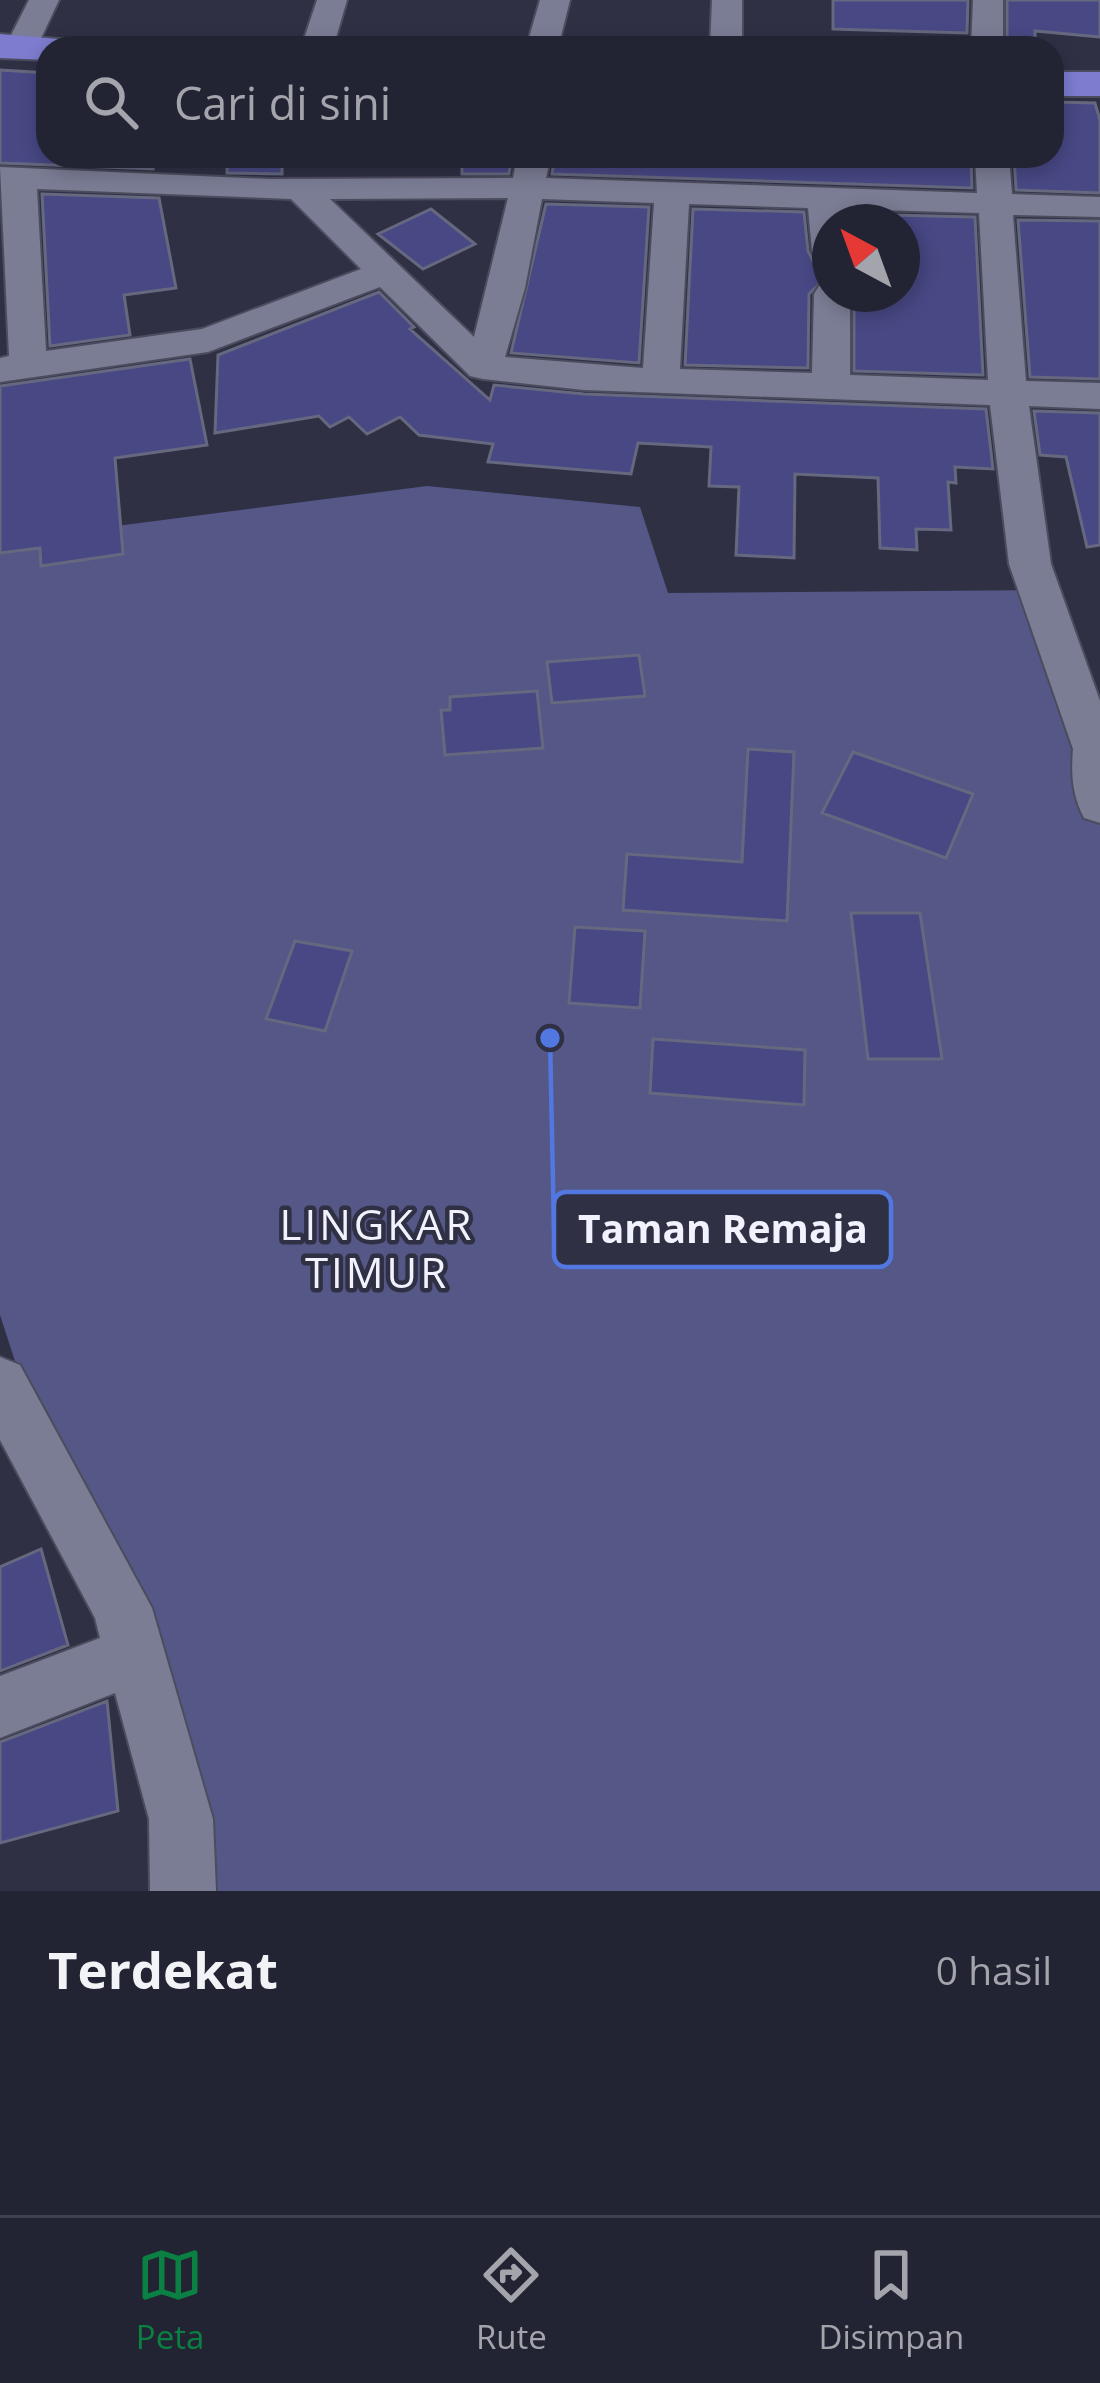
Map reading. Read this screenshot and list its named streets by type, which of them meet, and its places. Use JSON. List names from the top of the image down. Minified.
{"districts":["LINGKAR TIMUR"],"places":["Taman Remaja"],"north":"top left","page":{"search":"Cari di sini","heading":["Terdekat","0 hasil"],"nav":["Peta","Rute","Disimpan"]}}
